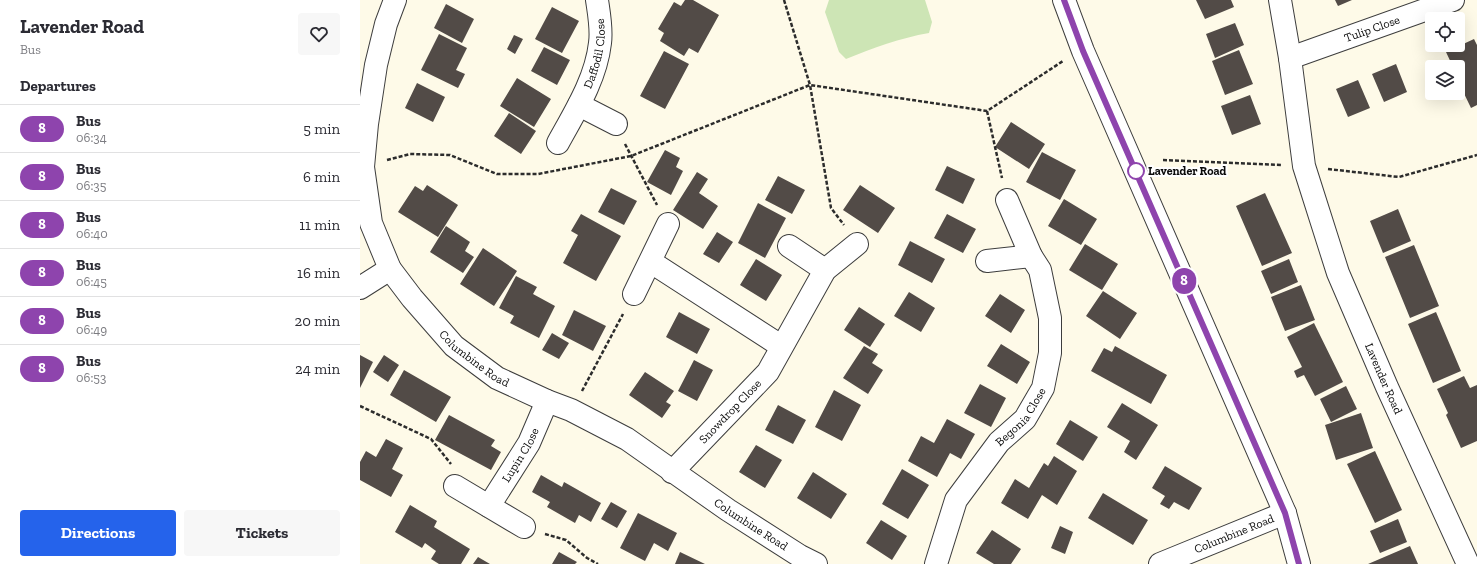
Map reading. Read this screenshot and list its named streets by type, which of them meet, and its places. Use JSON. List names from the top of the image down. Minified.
{"streets":{"street":["Tulip Close","Daffodil Close","Columbine Road","Lavender Road","Snowdrop Close","Begonia Close","Lupin Close"]},"crossings":[["Tulip Close","Lavender Road"],["Columbine Road","Snowdrop Close"],["Columbine Road","Lupin Close"]],"places":["Lavender Road"],"lines":["bus line 8"],"page":{"heading":[["Lavender Road","Bus"],"Departures"],"on_map":"8","list":[{"mark":"8","name":"Bus","note":"06:34","value":"5 min"},{"mark":"8","name":"Bus","note":"06:35","value":"6 min"},{"mark":"8","name":"Bus","note":"06:40","value":"11 min"},{"mark":"8","name":"Bus","note":"06:45","value":"16 min"},{"mark":"8","name":"Bus","note":"06:49","value":"20 min"},{"mark":"8","name":"Bus","note":"06:53","value":"24 min"}],"buttons":["Directions","Tickets"]}}
